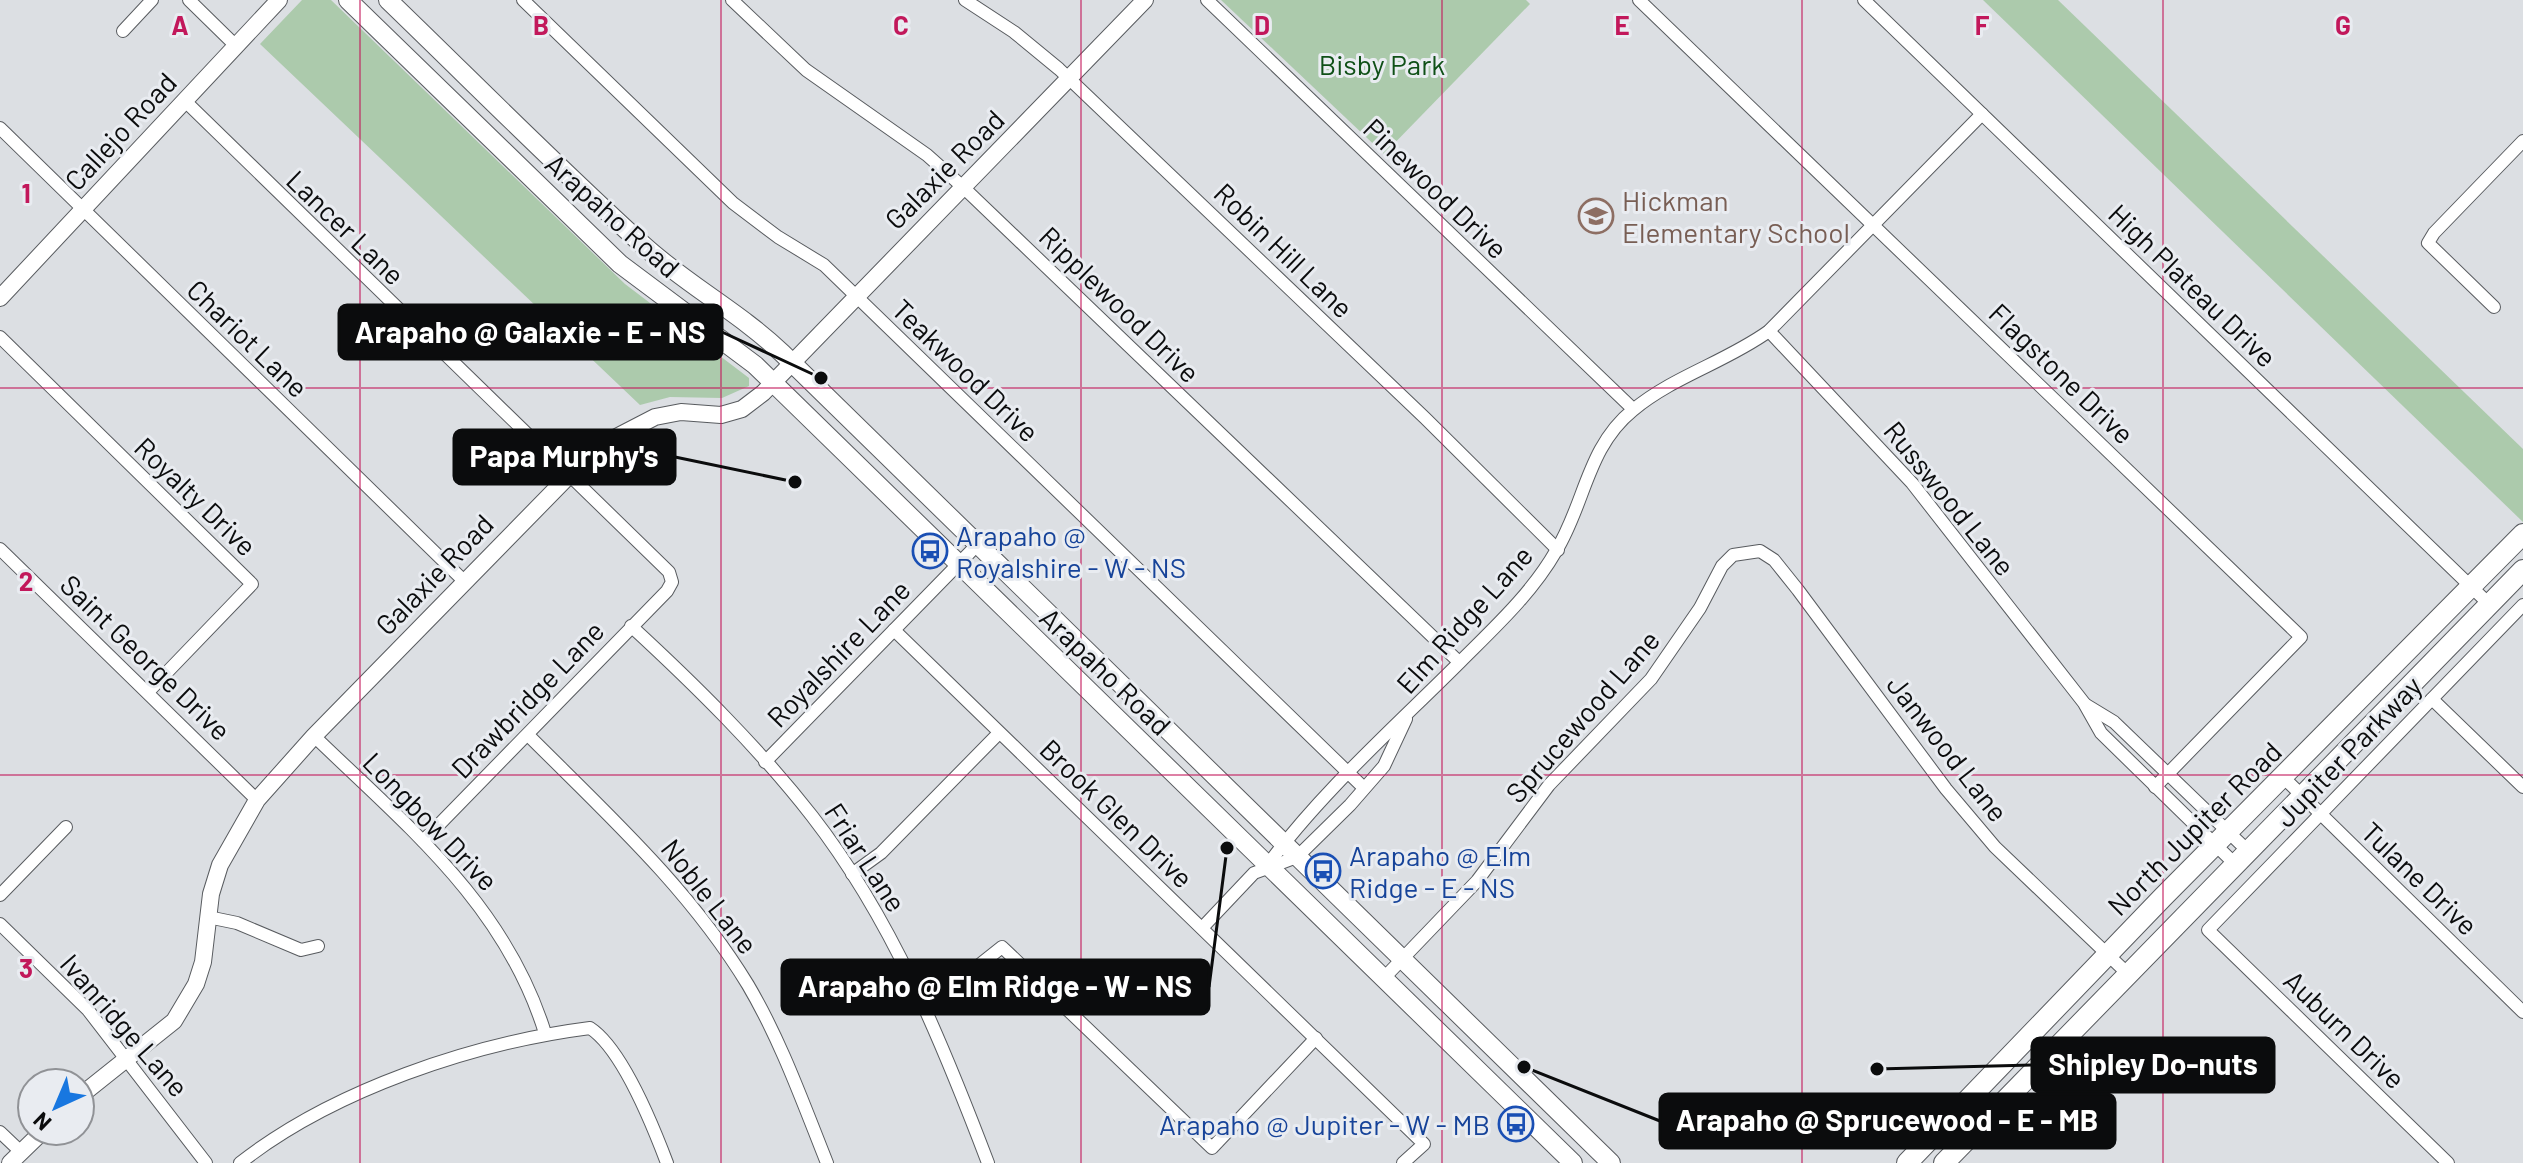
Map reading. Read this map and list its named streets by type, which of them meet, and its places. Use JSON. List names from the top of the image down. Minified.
{"streets":{"main road":["Arapaho Road","North Jupiter Road"],"street":["Callejo Road","Galaxie Road","Pinewood Drive","Lancer Lane","Robin Hill Lane","High Plateau Drive","Ripplewood Drive","Chariot Lane","Teakwood Drive","Flagstone Drive","Royalty Drive","Russwood Lane","Elm Ridge Lane","Royalshire Lane","Saint George Drive","Drawbridge Lane","Sprucewood Lane","Janwood Lane","Jupiter Parkway","Brook Glen Drive","Longbow Drive","Friar Lane","Tulane Drive","Noble Lane","Ivanridge Lane","Auburn Drive"]},"crossings":[["Callejo Road","Lancer Lane"],["Callejo Road","Chariot Lane"],["Galaxie Road","Arapaho Road"],["Galaxie Road","Lancer Lane"],["Galaxie Road","Robin Hill Lane"],["Galaxie Road","Ripplewood Drive"],["Galaxie Road","Chariot Lane"],["Galaxie Road","Teakwood Drive"],["Galaxie Road","Saint George Drive"],["Galaxie Road","Longbow Drive"],["Galaxie Road","Ivanridge Lane"],["Pinewood Drive","Elm Ridge Lane"],["Arapaho Road","Elm Ridge Lane"],["Arapaho Road","Royalshire Lane"],["Arapaho Road","Sprucewood Lane"],["Lancer Lane","Drawbridge Lane"],["Robin Hill Lane","Elm Ridge Lane"],["High Plateau Drive","Elm Ridge Lane"],["High Plateau Drive","North Jupiter Road"],["Ripplewood Drive","Elm Ridge Lane"],["Teakwood Drive","Elm Ridge Lane"],["Flagstone Drive","Russwood Lane"],["Flagstone Drive","Elm Ridge Lane"],["Royalty Drive","Saint George Drive"],["Russwood Lane","Elm Ridge Lane"],["Russwood Lane","North Jupiter Road"],["Elm Ridge Lane","Brook Glen Drive"],["Royalshire Lane","Brook Glen Drive"],["Royalshire Lane","Friar Lane"],["Drawbridge Lane","Longbow Drive"],["Drawbridge Lane","Friar Lane"],["Drawbridge Lane","Noble Lane"],["Sprucewood Lane","Janwood Lane"],["Janwood Lane","North Jupiter Road"],["Jupiter Parkway","Tulane Drive"],["Jupiter Parkway","Auburn Drive"],["North Jupiter Road","Tulane Drive"]],"parks":["Bisby Park"],"places":{"school or university":["Hickman Elementary School"],"other":["Arapaho @ Galaxie - E - NS","Papa Murphy's","Arapaho @ Elm Ridge - W - NS","Arapaho @ Sprucewood - E - MB","Shipley Do-nuts"],"bus stop":["Arapaho @ Royalshire - W - NS","Arapaho @ Elm Ridge - E - NS","Arapaho @ Jupiter - W - MB"]},"north":"bottom left","grid":{"columns":["A","B","C","D","E","F","G"],"rows":["1","2","3"]}}
